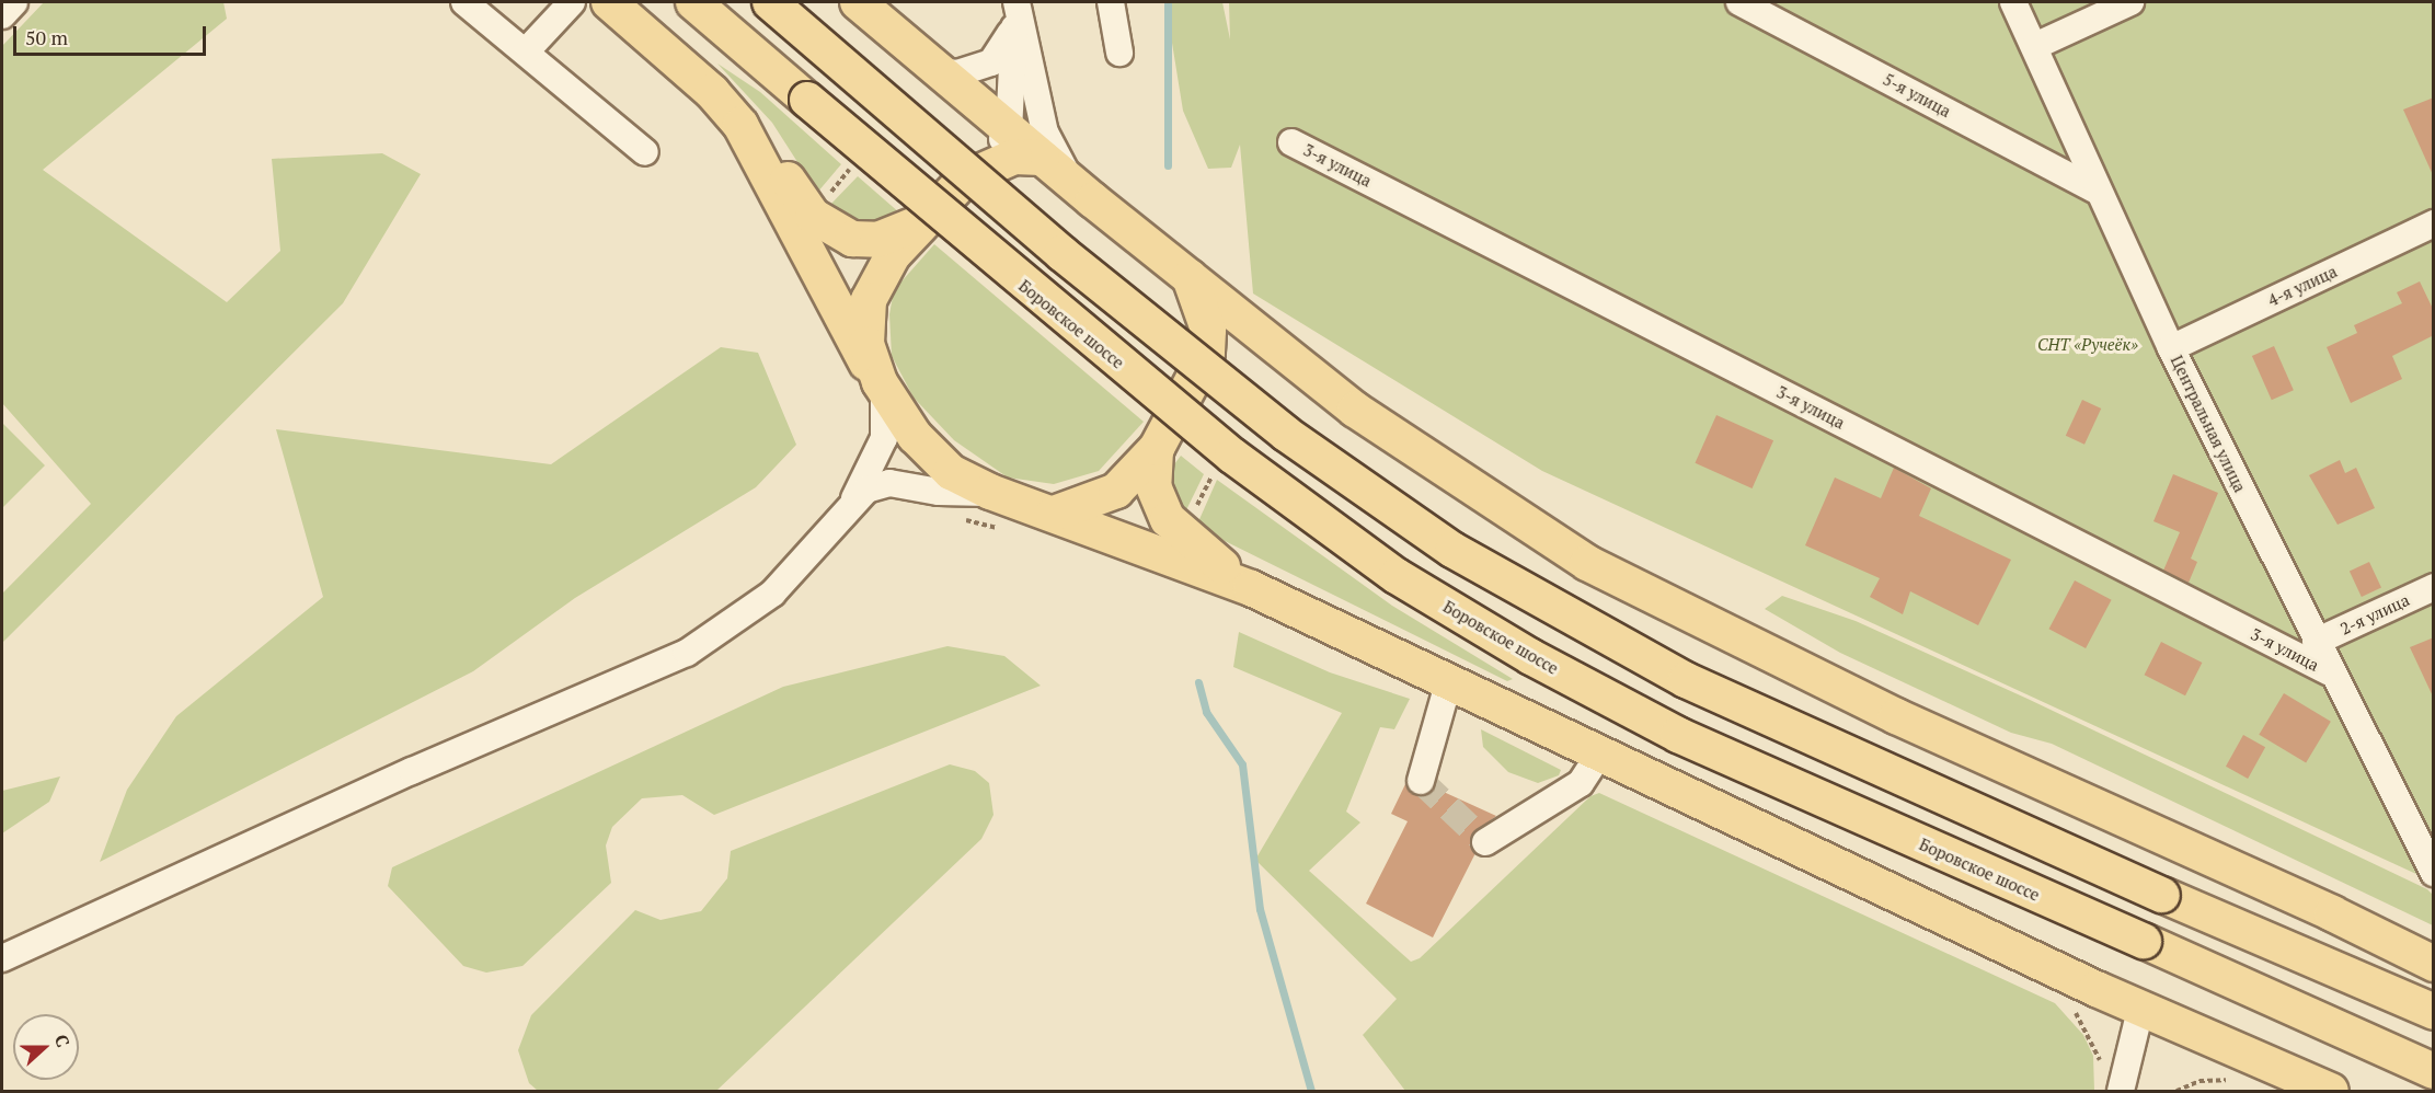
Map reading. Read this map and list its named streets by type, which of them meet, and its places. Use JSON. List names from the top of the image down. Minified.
{"streets":{"main road":["Боровское шоссе"],"street":["5-я улица","3-я улица","4-я улица","Центральная улица","2-я улица"]},"crossings":[["5-я улица","Центральная улица"],["3-я улица","Центральная улица"],["4-я улица","Центральная улица"],["Центральная улица","2-я улица"]],"parks":["СНТ «Ручеёк»"],"scale_bar":"50 m","north":"right"}
